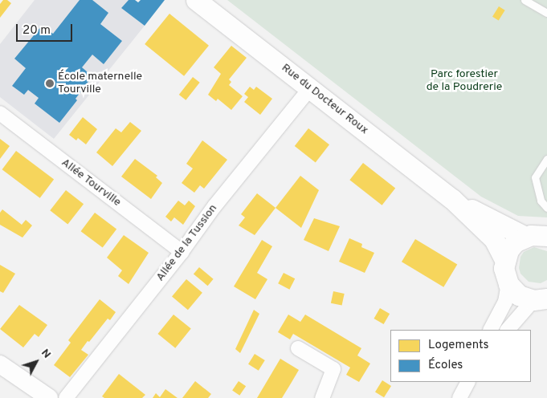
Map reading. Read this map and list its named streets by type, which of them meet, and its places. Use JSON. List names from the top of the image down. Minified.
{"streets":{"main road":["Rue du Docteur Roux"],"street":["Allée Tourville","Allée de la Tussion"]},"crossings":[["Rue du Docteur Roux","Allée de la Tussion"],["Allée Tourville","Allée de la Tussion"]],"parks":["Parc forestier de la Poudrerie"],"places":["École maternelle Tourville"],"legend":["Logements","Écoles"],"scale_bar":"20 m","north":"top right"}
